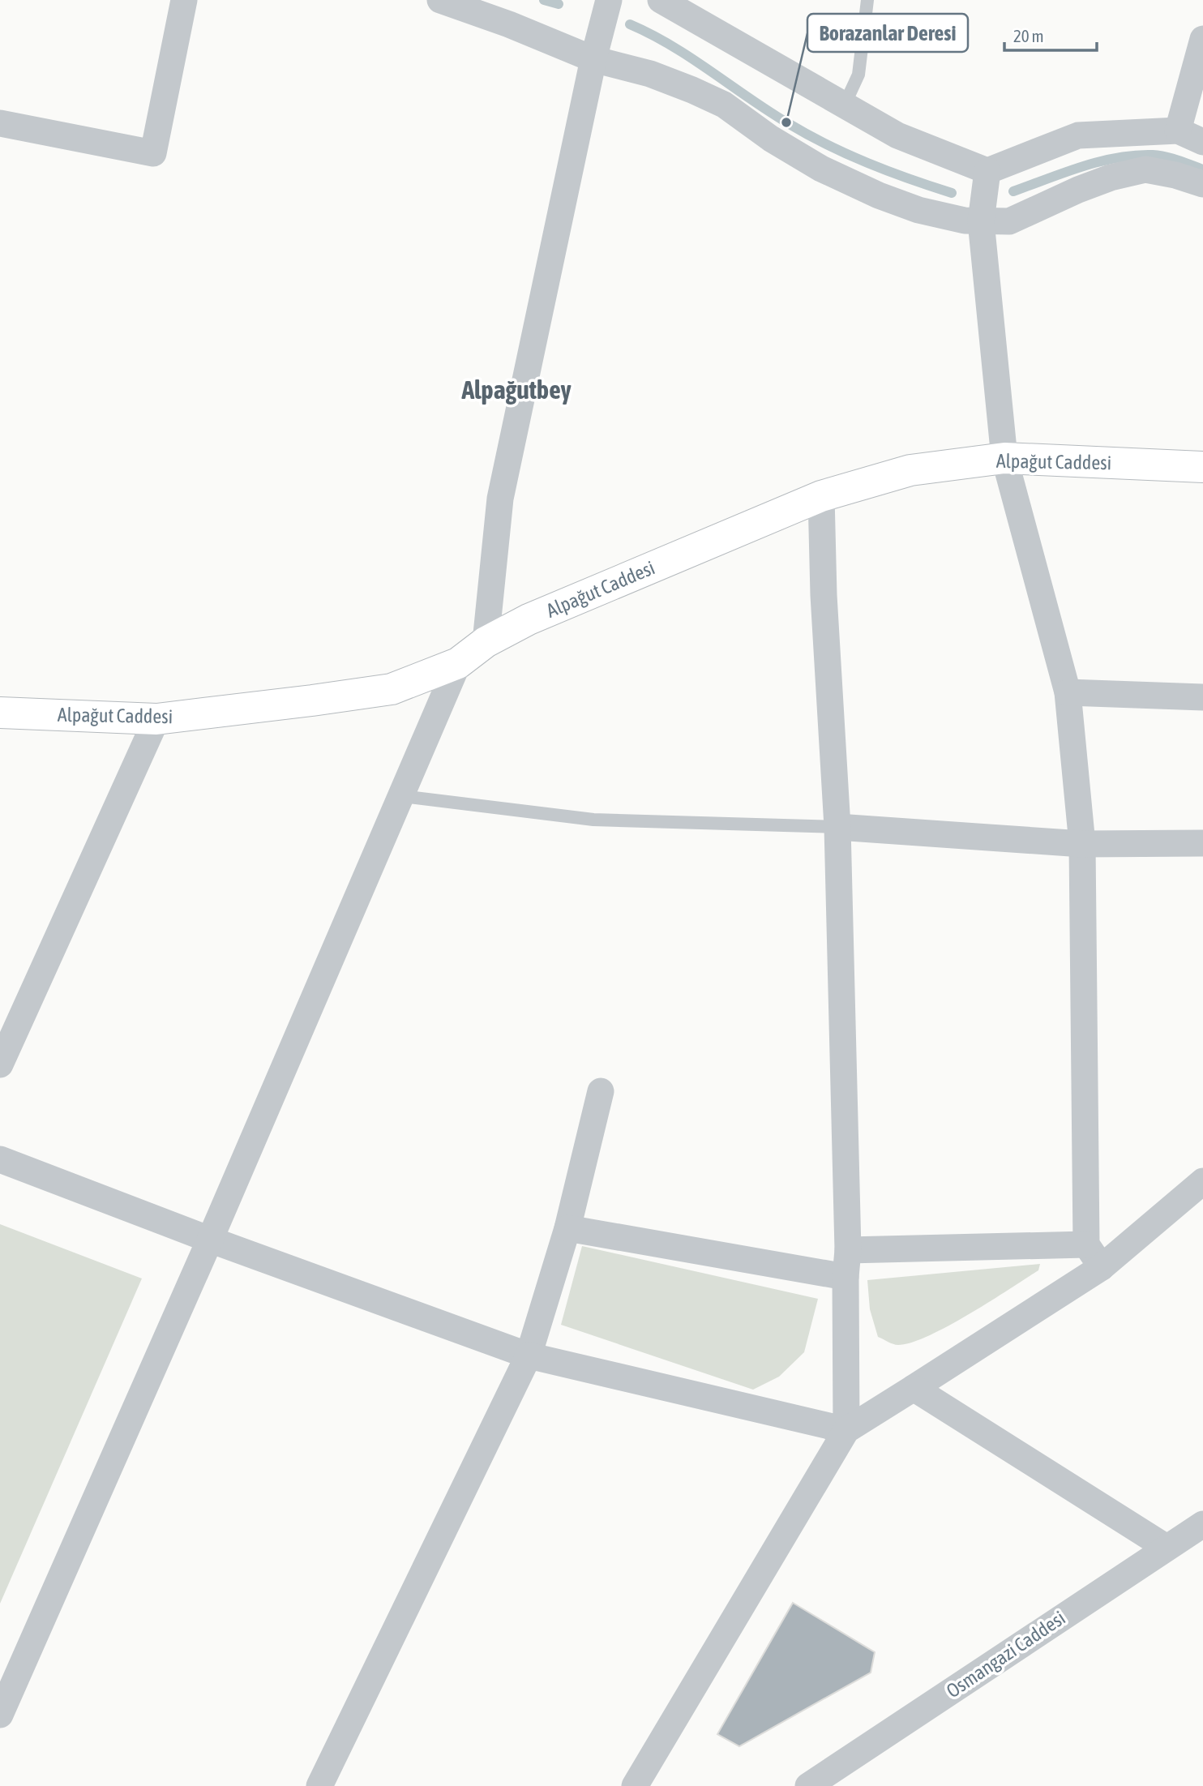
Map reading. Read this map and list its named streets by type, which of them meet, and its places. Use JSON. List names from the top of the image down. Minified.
{"streets":{"main road":["Alpağut Caddesi"],"street":["Osmangazi Caddesi"]},"districts":["Alpağutbey"],"places":["Borazanlar Deresi"],"scale_bar":"20 m"}
